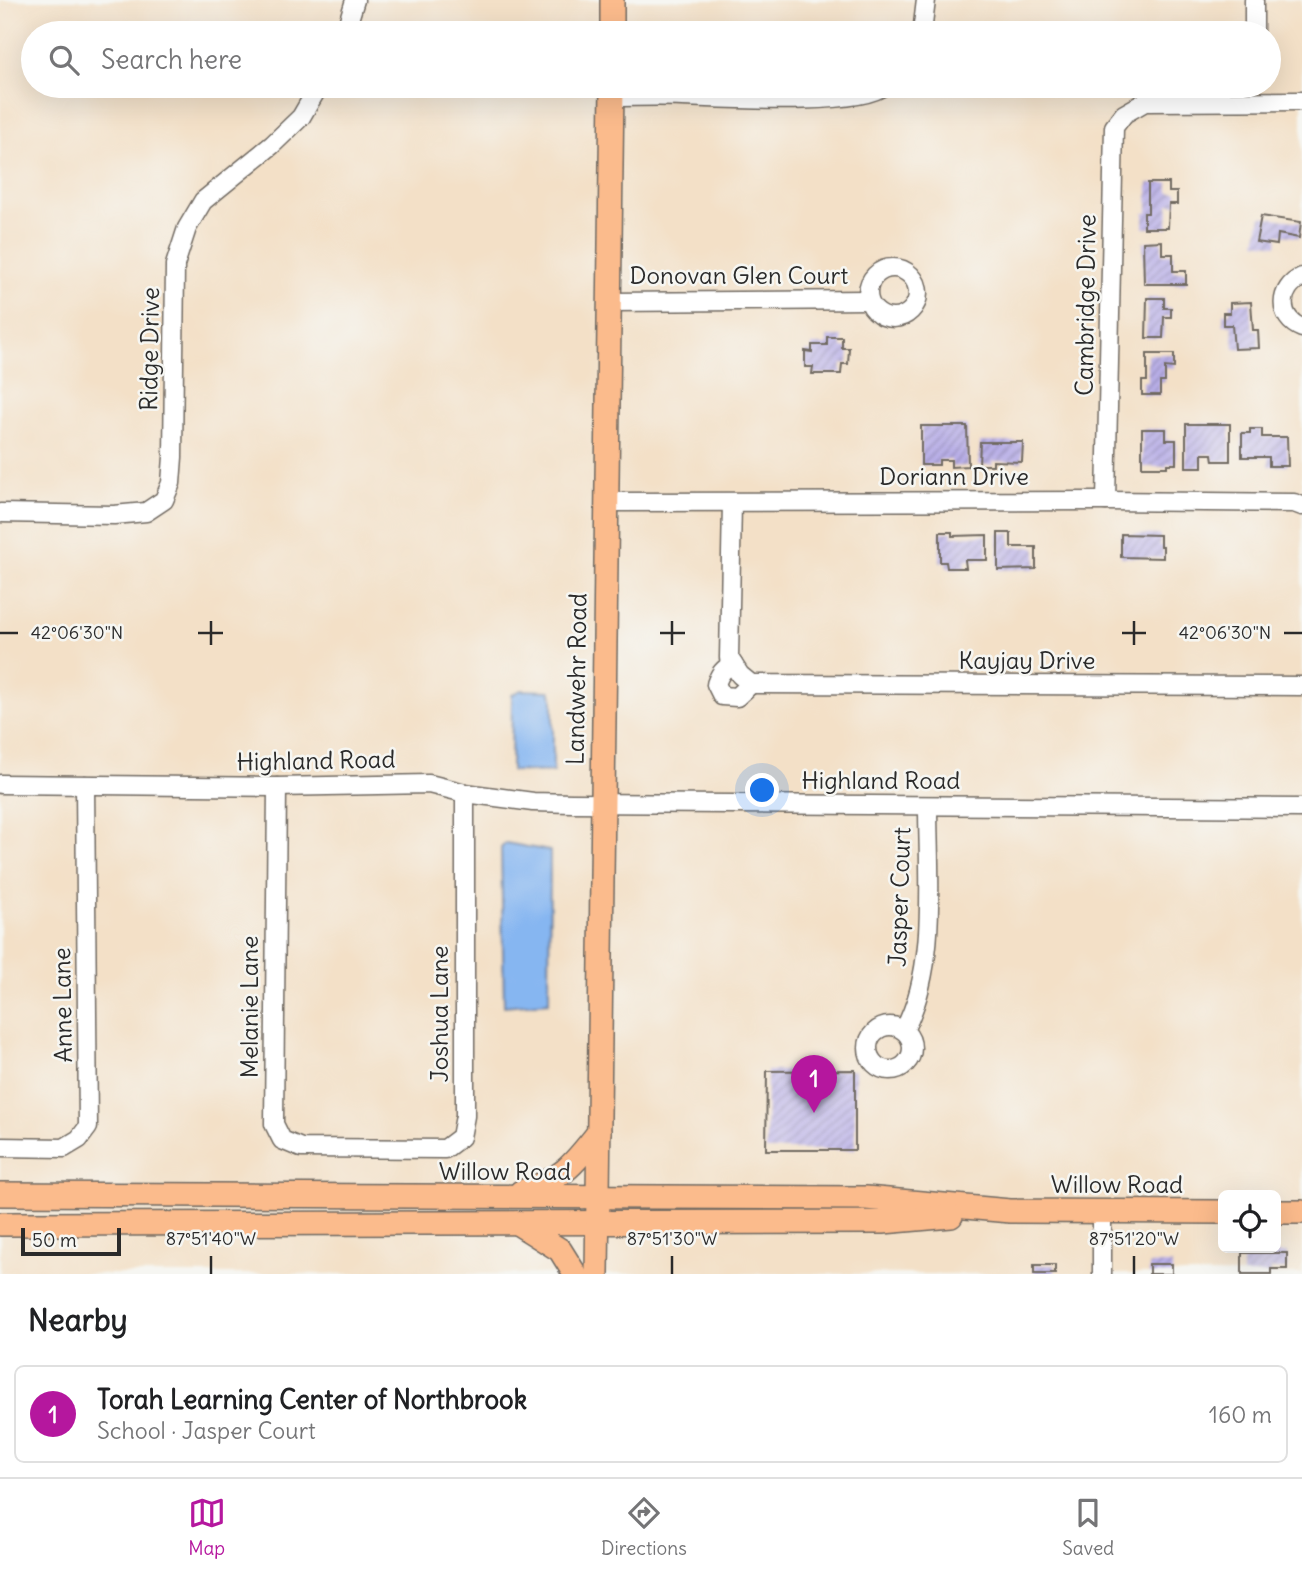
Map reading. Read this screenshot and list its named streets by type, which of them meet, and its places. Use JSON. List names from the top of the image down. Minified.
{"streets":{"main road":["Landwehr Road","Willow Road"],"street":["Donovan Glen Court","Cambridge Drive","Ridge Drive","Doriann Drive","Kayjay Drive","Highland Road","Jasper Court","Anne Lane","Melanie Lane","Joshua Lane"]},"crossings":[["Donovan Glen Court","Landwehr Road"],["Cambridge Drive","Doriann Drive"],["Doriann Drive","Landwehr Road"],["Landwehr Road","Highland Road"],["Landwehr Road","Willow Road"],["Highland Road","Jasper Court"],["Highland Road","Anne Lane"],["Highland Road","Melanie Lane"],["Highland Road","Joshua Lane"],["Melanie Lane","Joshua Lane"]],"scale_bar":"50 m","page":{"search":"Search here","pins":"1","scale":"50 m","heading":"Nearby","list":[{"mark":"1","name":"Torah Learning Center of Northbrook","note":"School · Jasper Court","value":"160 m"}],"nav":["Map","Directions","Saved"]},"coordinates":["42°06'30\"N","87°51'40\"W","87°51'30\"W","87°51'20\"W"]}
